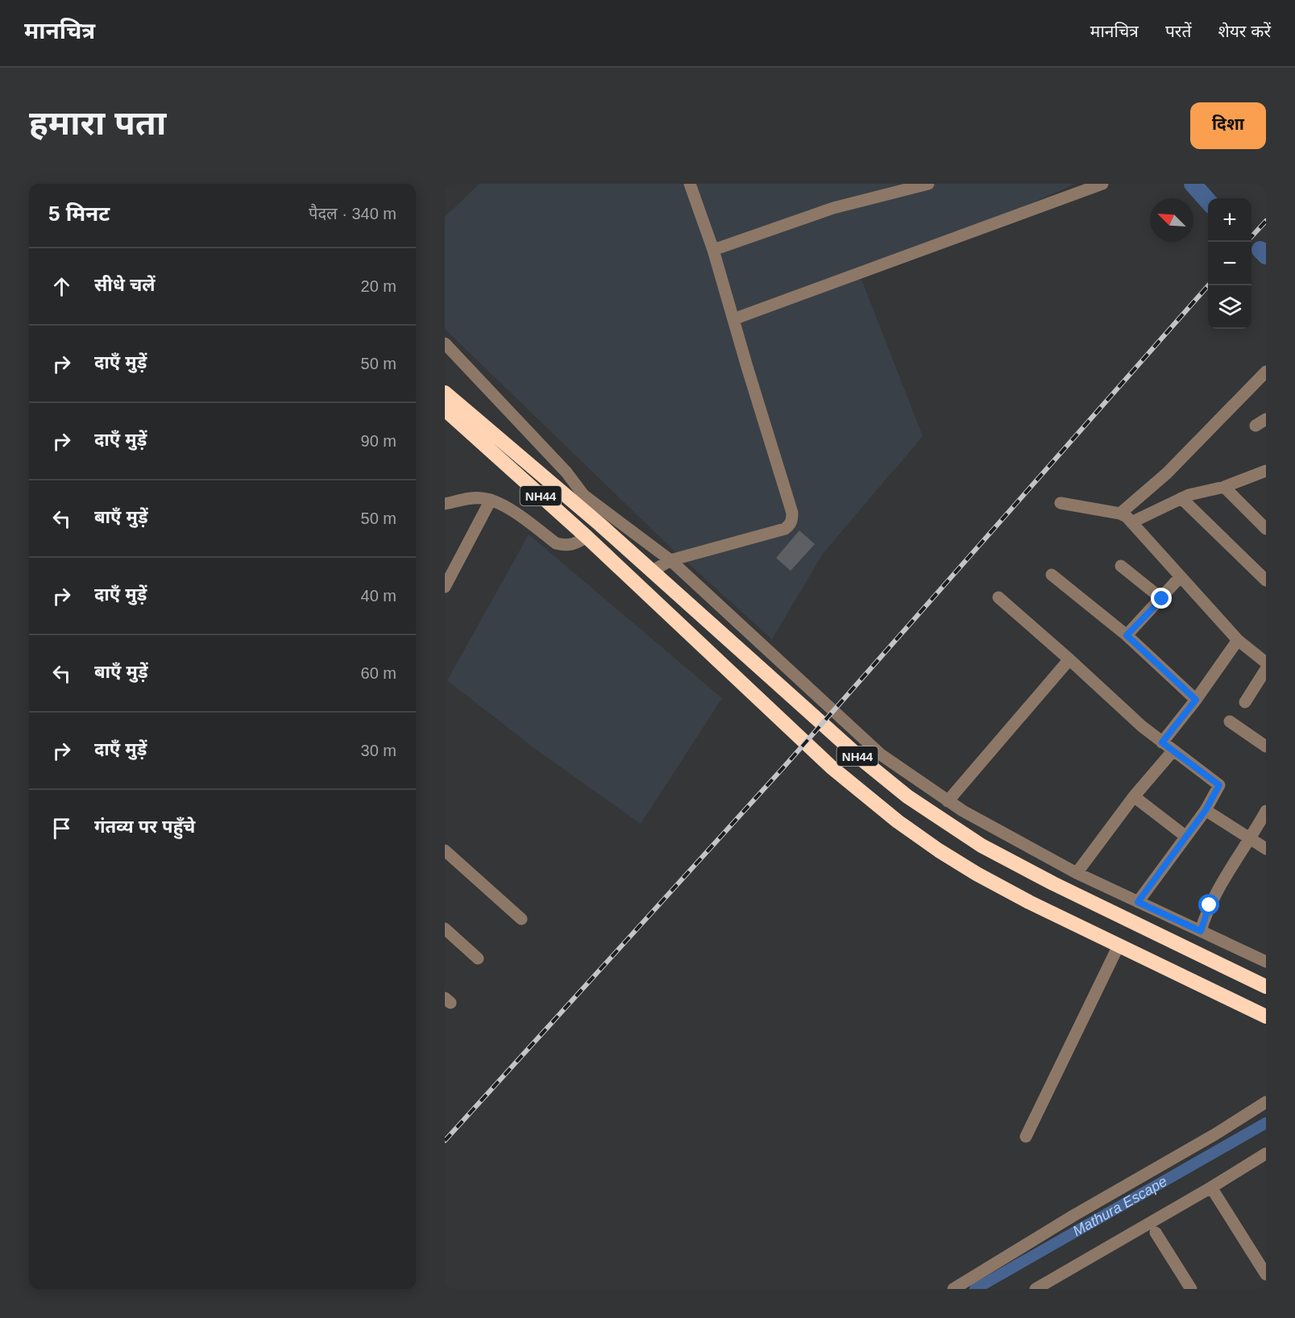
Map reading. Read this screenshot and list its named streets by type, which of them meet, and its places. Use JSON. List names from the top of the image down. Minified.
{"streets":{"highway":["NH44"]},"water":["Mathura Escape"],"north":"top left","page":{"header":"मानचित्र","nav":["मानचित्र","परतें","शेयर करें"],"buttons":"दिशा","title":"हमारा पता","heading":["5 मिनट","पैदल · 340 m"],"map_buttons":["+","−"],"list":[["सीधे चलें","20 m"],["दाएँ मुड़ें","50 m"],["दाएँ मुड़ें","90 m"],["बाएँ मुड़ें","50 m"],["दाएँ मुड़ें","40 m"],["बाएँ मुड़ें","60 m"],["दाएँ मुड़ें","30 m"],"गंतव्य पर पहुँचे"]}}
